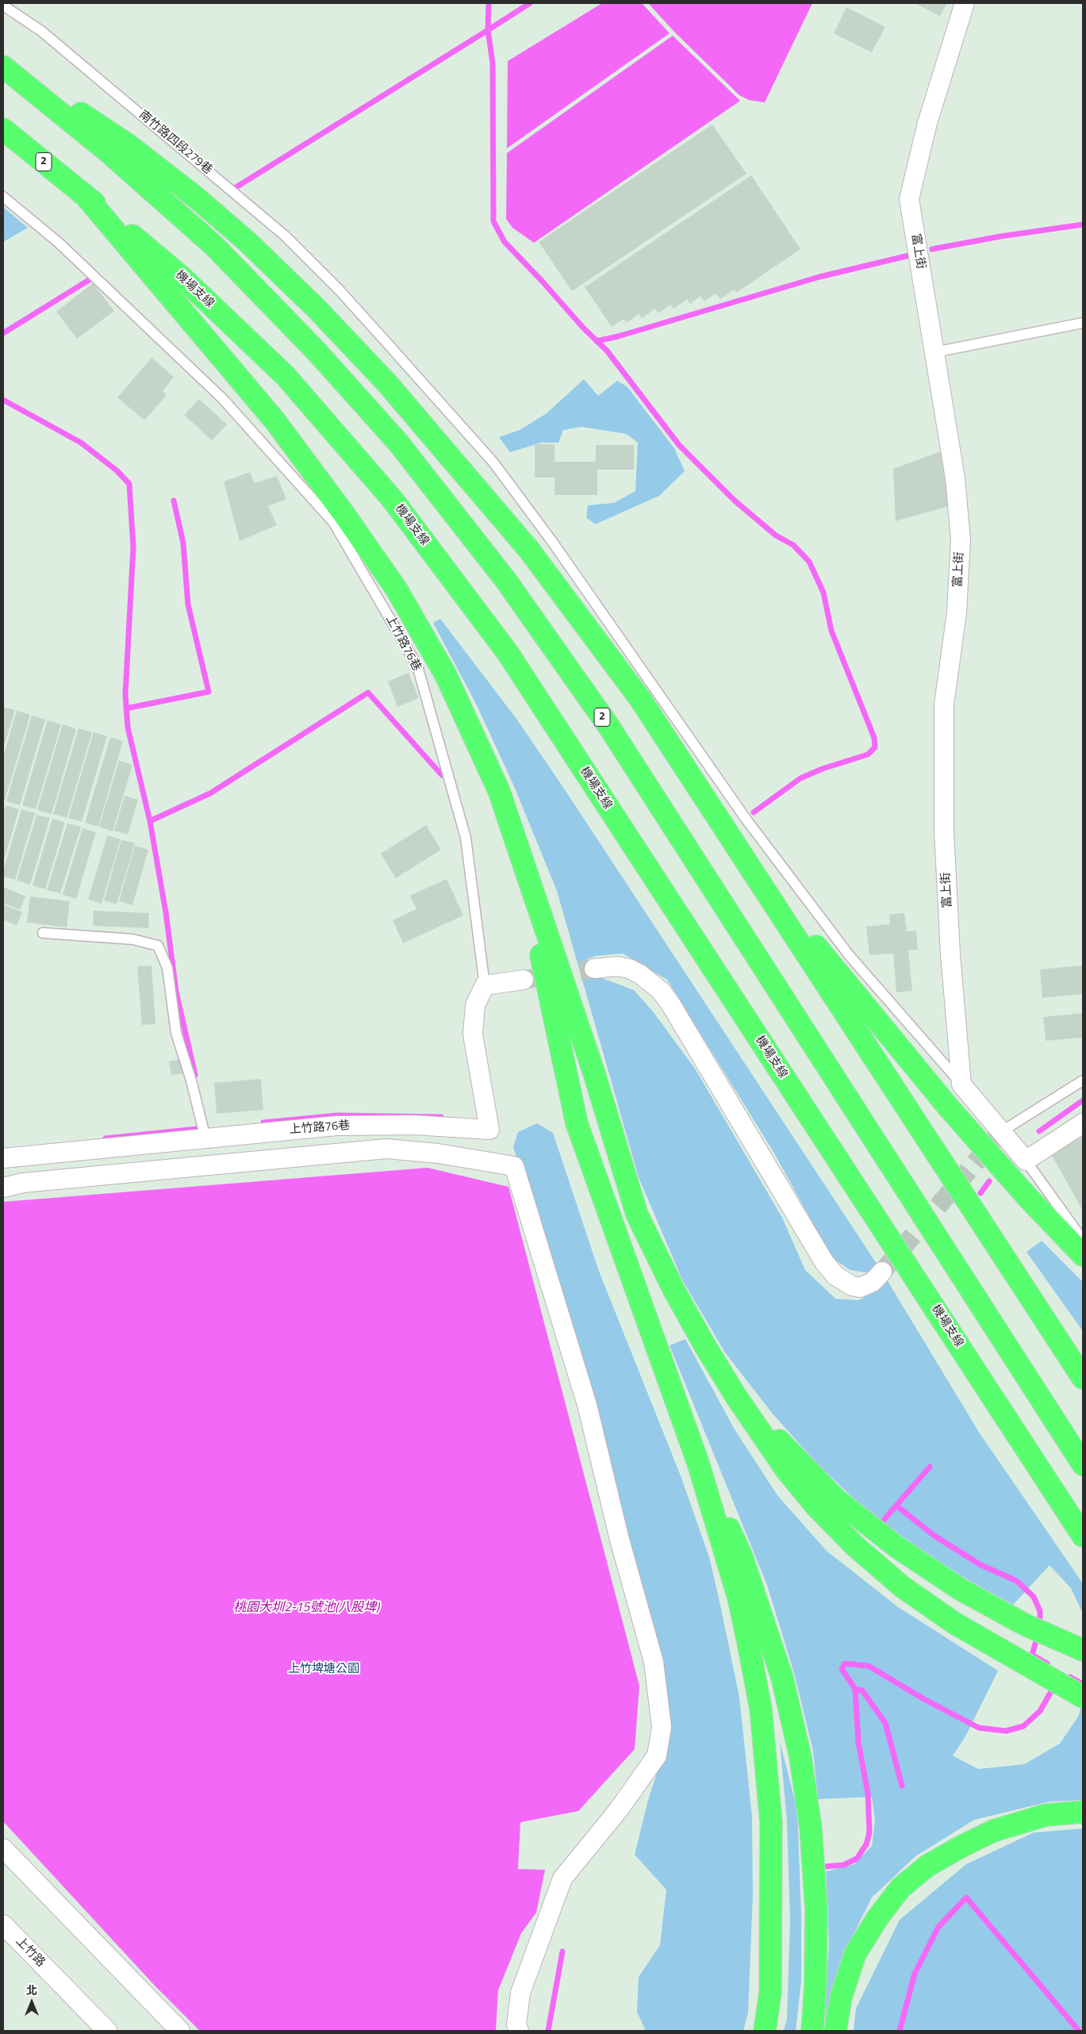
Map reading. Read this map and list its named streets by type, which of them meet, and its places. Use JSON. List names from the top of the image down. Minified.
{"streets":{"highway":["2","機場支線"],"street":["富上街","上竹路76巷","上竹路"],"lane":["南竹路四段279巷"]},"crossings":[["南竹路四段279巷","富上街"]],"water":["桃園大圳2-15號池(八股埤)"],"parks":["上竹埤塘公園"],"north":"top"}
